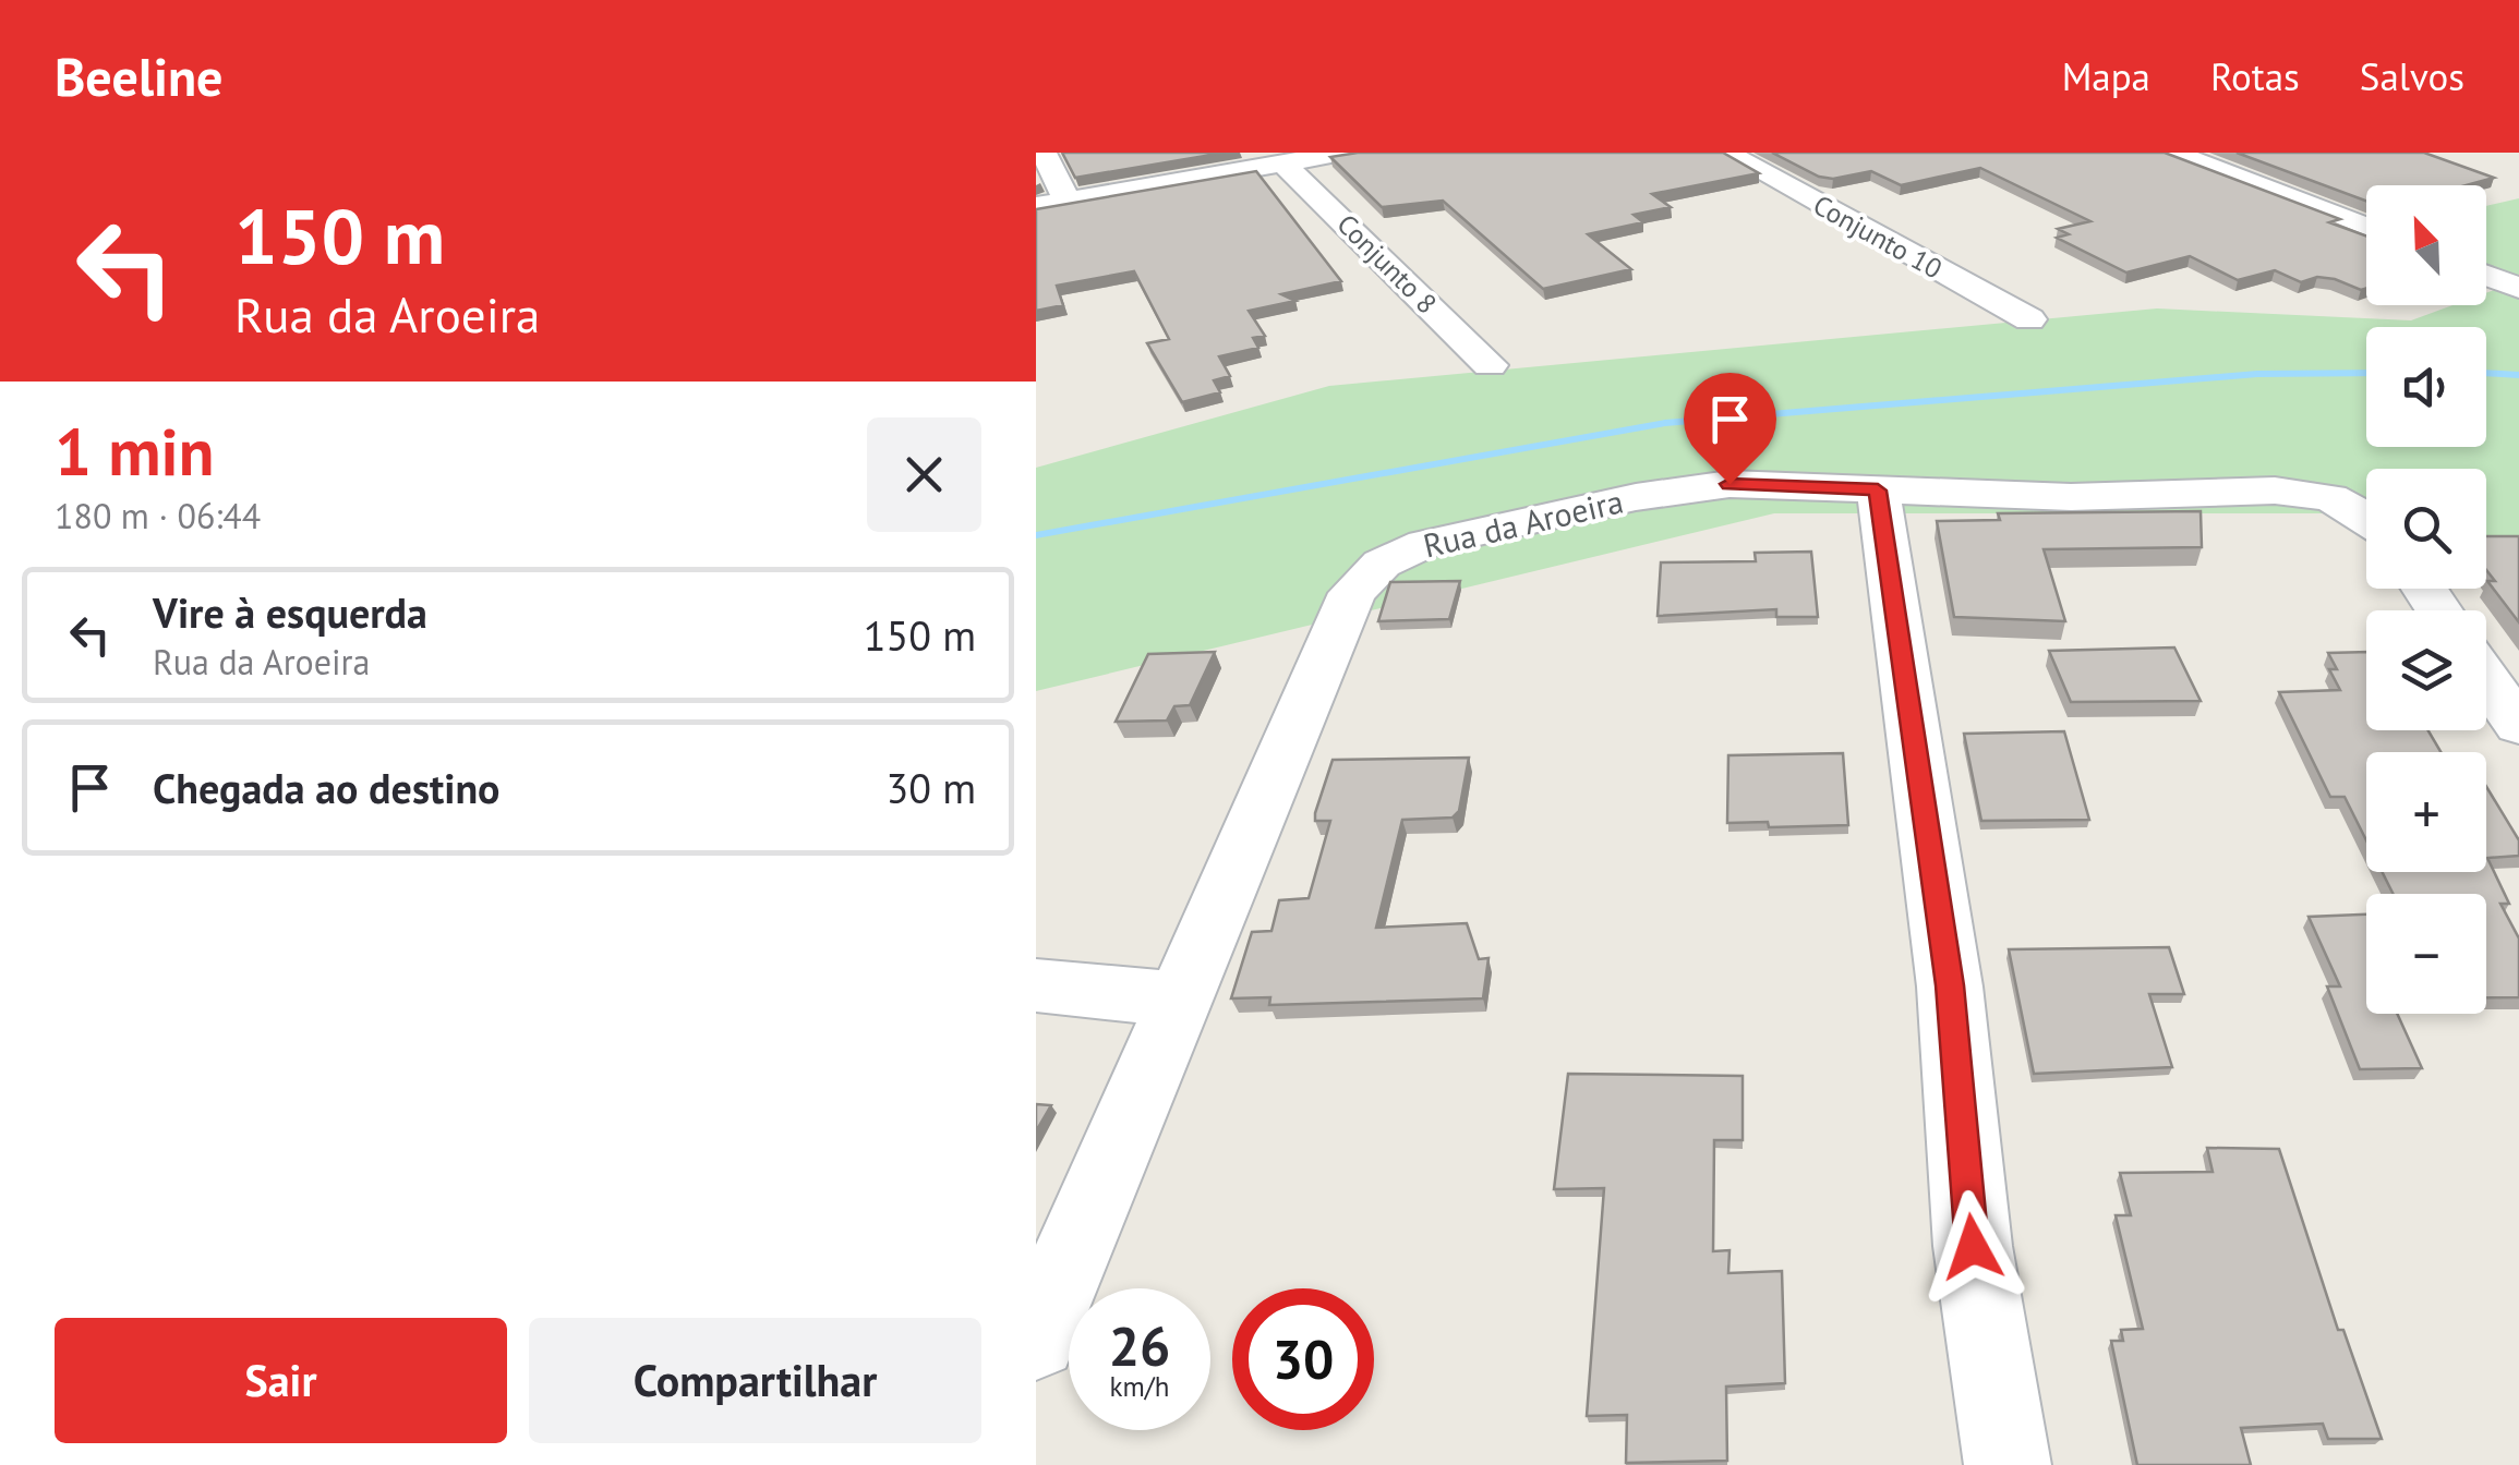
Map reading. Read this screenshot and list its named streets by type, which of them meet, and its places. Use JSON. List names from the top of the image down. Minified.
{"streets":{"street":["Conjunto 10","Conjunto 8","Rua da Aroeira"]},"north":"top left","page":{"header":"Beeline","nav":["Mapa","Rotas","Salvos"],"turn":["150 m","Rua da Aroeira"],"map_buttons":["+","−"],"heading":["1 min","180 m · 06:44"],"list":[{"name":"Vire à esquerda","note":"Rua da Aroeira","value":"150 m"},{"name":"Chegada ao destino","value":"30 m"}],"speed":"26 km/h","limit":"30","buttons":["Sair","Compartilhar"]}}
